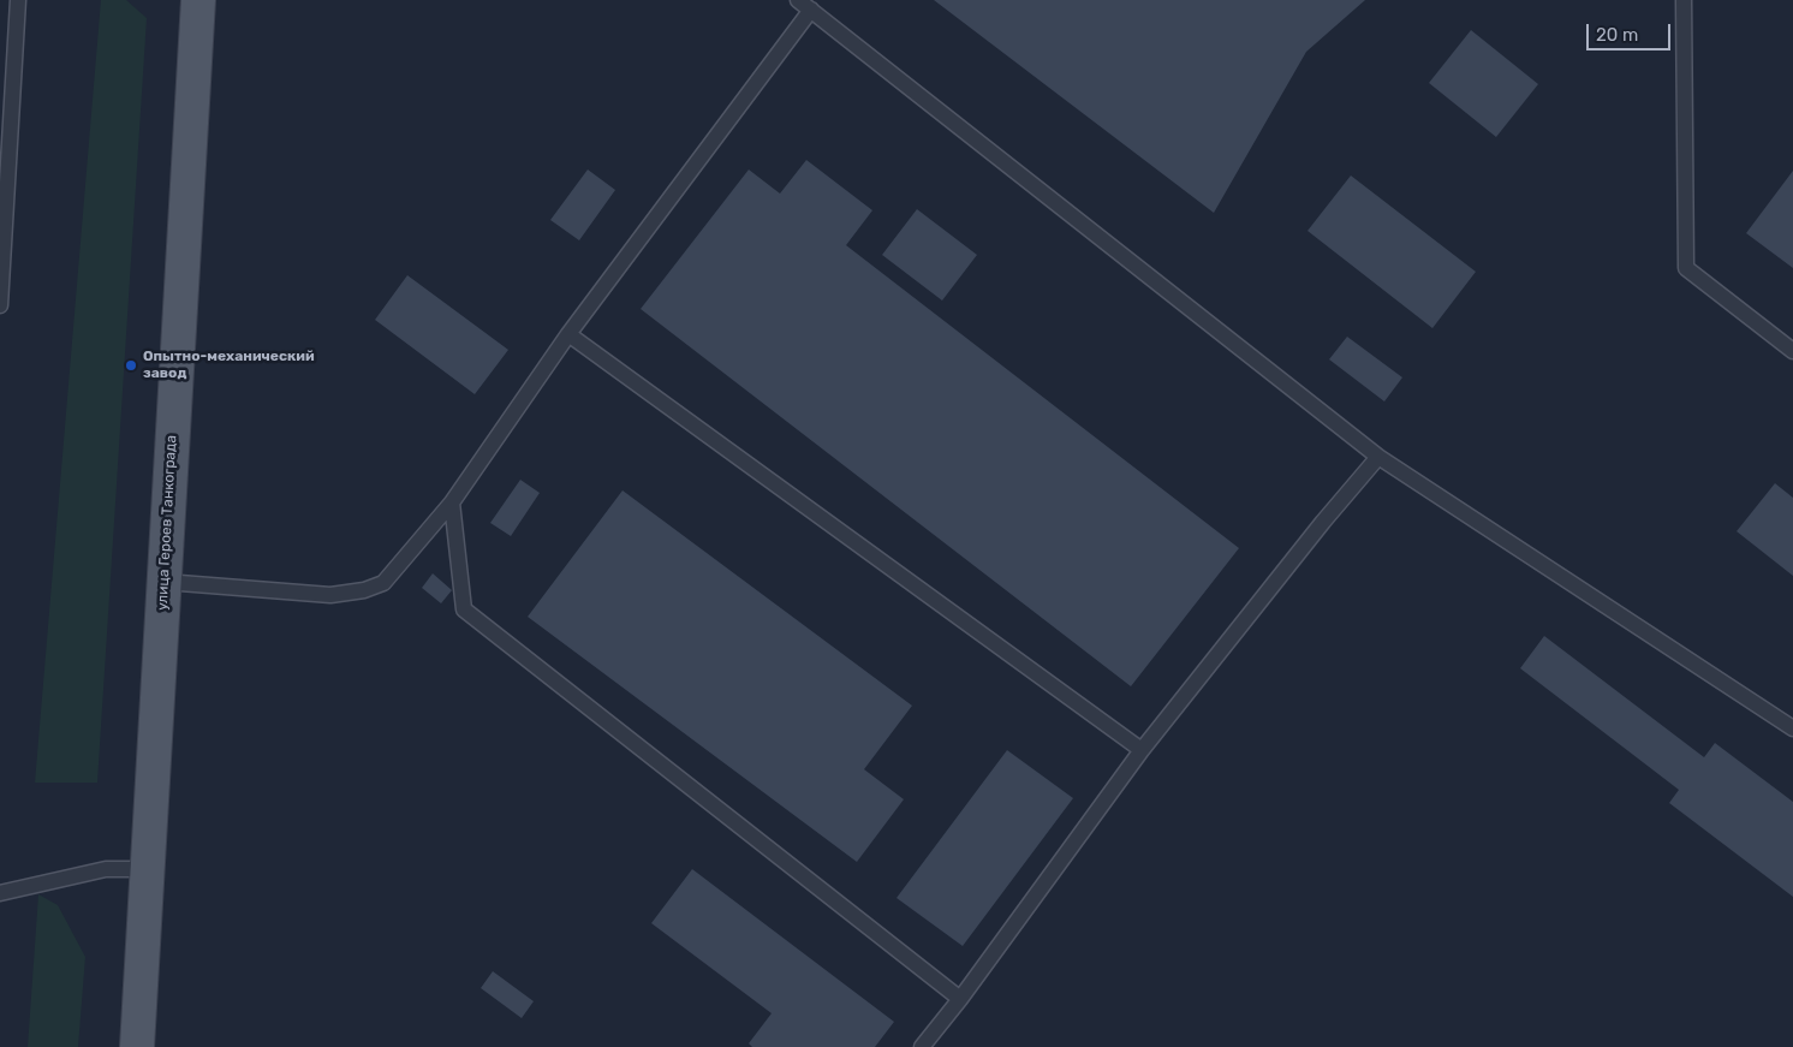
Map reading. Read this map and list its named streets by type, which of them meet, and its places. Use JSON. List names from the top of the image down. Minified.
{"streets":{"main road":["улица Героев Танкограда"]},"places":["Опытно-механический завод"],"scale_bar":"20 m"}
